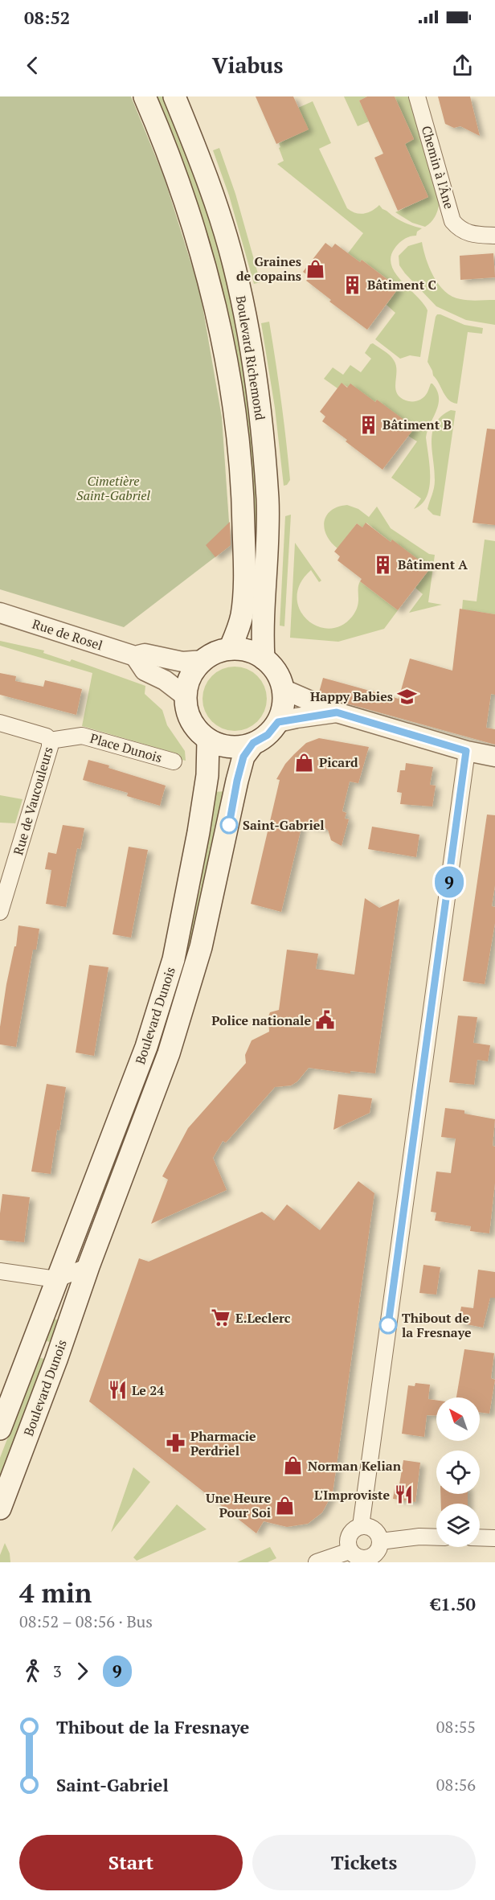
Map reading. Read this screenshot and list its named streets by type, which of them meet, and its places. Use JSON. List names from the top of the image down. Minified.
{"streets":{"main road":["Boulevard Richemond","Boulevard Dunois"],"street":["Chemin à l'Âne","Rue de Rosel","Place Dunois","Rue de Vaucouleurs"]},"crossings":[["Boulevard Richemond","Rue de Rosel"],["Boulevard Richemond","Boulevard Dunois"],["Rue de Rosel","Boulevard Dunois"],["Place Dunois","Rue de Vaucouleurs"]],"parks":["Cimetière Saint-Gabriel"],"places":{"shop":["Graines de copains","Picard","Norman Kelian","Une Heure Pour Soi"],"building":["Bâtiment C","Bâtiment B","Bâtiment A"],"school or university":["Happy Babies"],"other":["Saint-Gabriel","Thibout de la Fresnaye"],"public building":["Police nationale"],"supermarket":["E.Leclerc"],"restaurant":["Le 24","L'Improviste"],"pharmacy":["Pharmacie Perdriel"]},"lines":["bus line 9"],"north":"top left","page":{"status":"08:52","header":"Viabus","on_map":"9","heading":["4 min","08:52 – 08:56 · Bus","€1.50"],"legs":["3","9"],"list":[{"name":"Thibout de la Fresnaye","value":"08:55"},{"name":"Saint-Gabriel","value":"08:56"}],"buttons":["Start","Tickets"]}}
